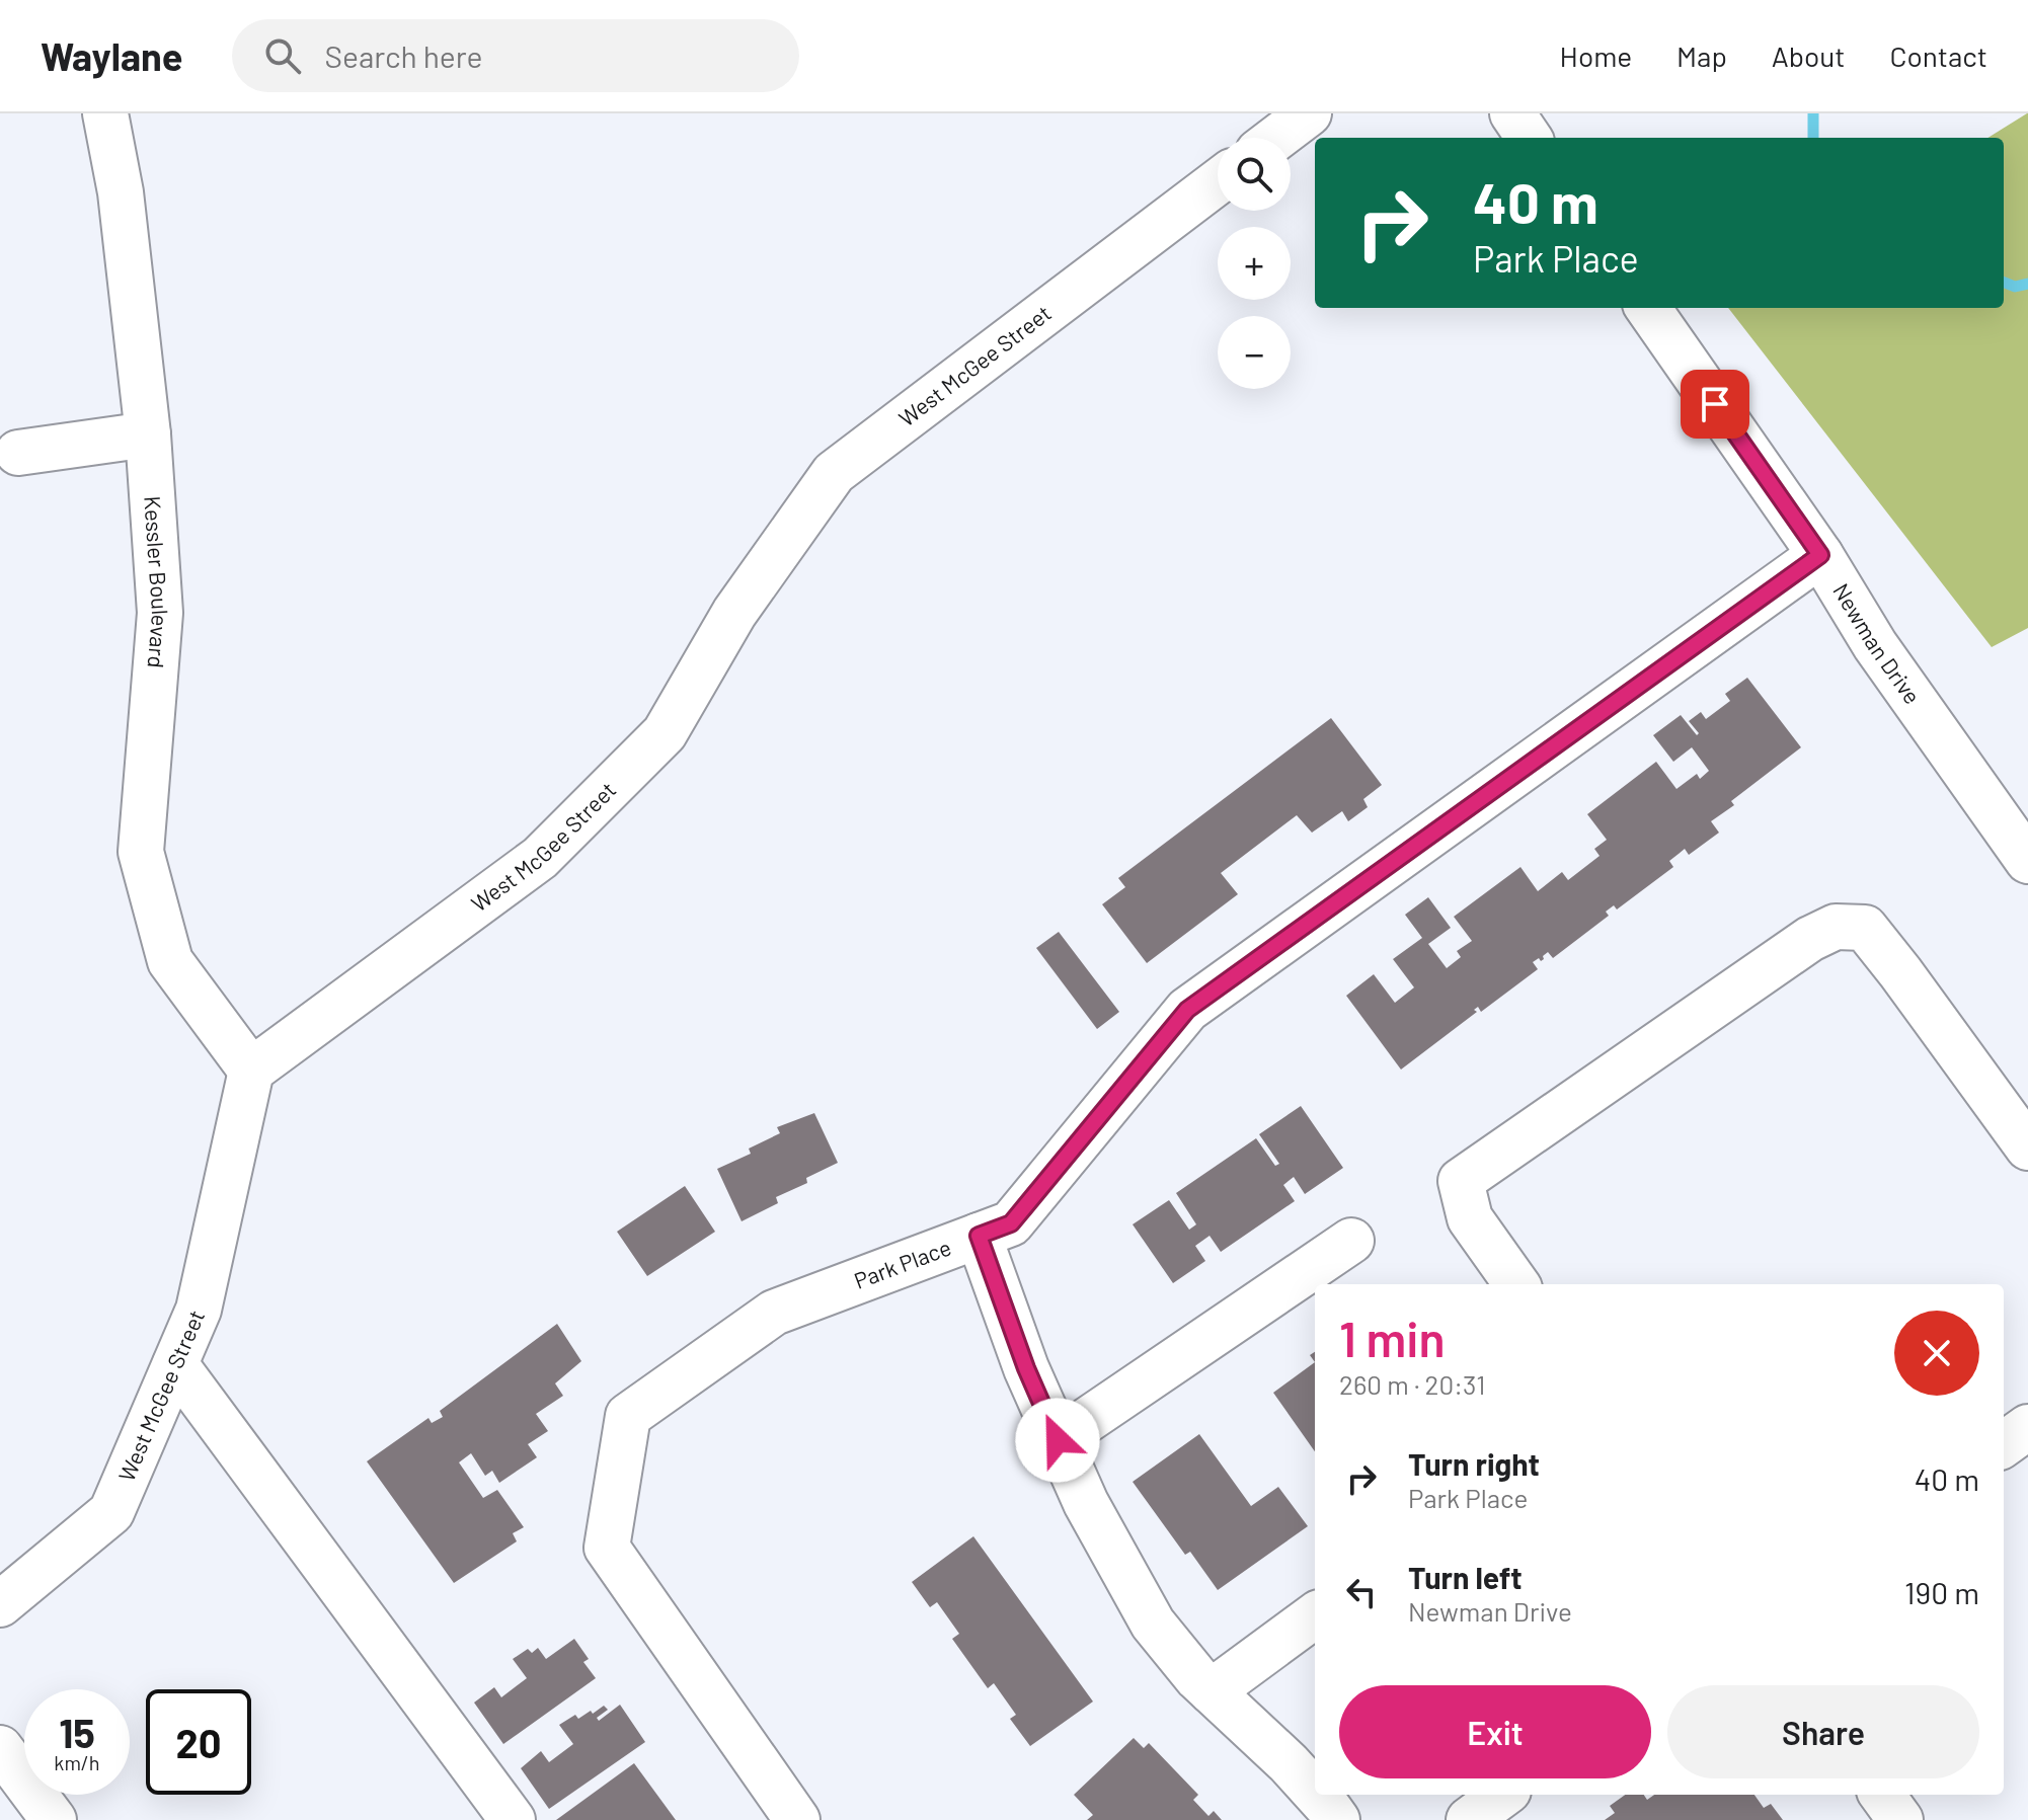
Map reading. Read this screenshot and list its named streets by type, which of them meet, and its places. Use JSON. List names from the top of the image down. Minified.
{"streets":{"street":["West McGee Street","Kessler Boulevard","Newman Drive","Park Place"]},"crossings":[["West McGee Street","Kessler Boulevard"],["Newman Drive","Park Place"]],"page":{"header":"Waylane","search":"Search here","nav":["Home","Map","About","Contact"],"map_buttons":["+","−"],"turn":["40 m","Park Place"],"heading":["1 min","260 m · 20:31"],"list":[{"name":"Turn right","note":"Park Place","value":"40 m"},{"name":"Turn left","note":"Newman Drive","value":"190 m"}],"buttons":["Exit","Share"],"speed":"15 km/h","limit":"20"}}
